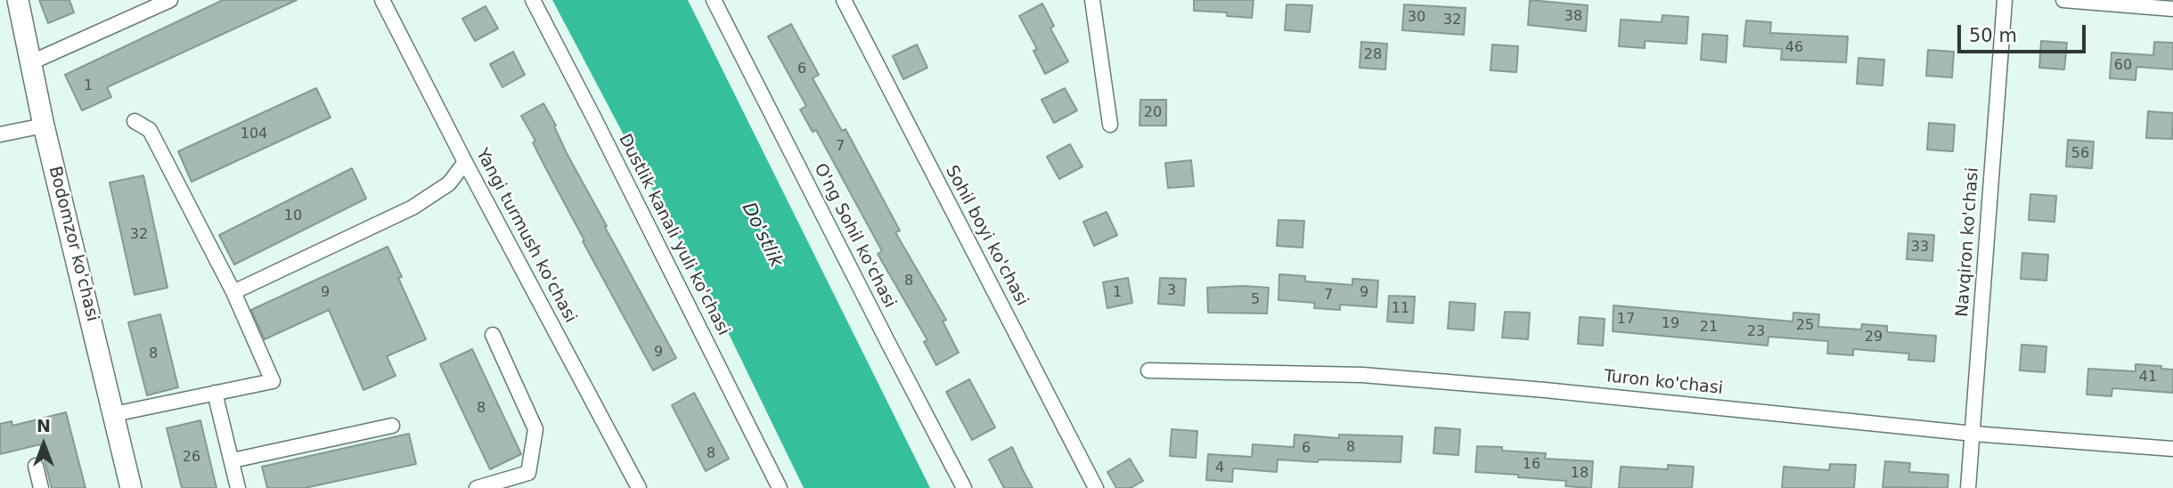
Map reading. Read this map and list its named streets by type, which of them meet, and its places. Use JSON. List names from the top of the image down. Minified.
{"streets":{"street":["Dustlik kanali yuli ko'chasi","Yangi turmush ko'chasi","O'ng Sohil ko'chasi","Sohil boyi ko'chasi","Navqiron ko'chasi","Bodomzor ko'chasi","Turon ko'chasi"]},"crossings":[["Navqiron ko'chasi","Turon ko'chasi"]],"water":["Do'stlik"],"house_numbers":["38","30","32","46","28","60","6","1","20","104","7","56","10","32","33","8","3","9","1","9","7","5","11","17","19","25","21","23","29","9","8","41","8","8","6","8","26","16","4","18"],"scale_bar":"50 m","north":"top"}
